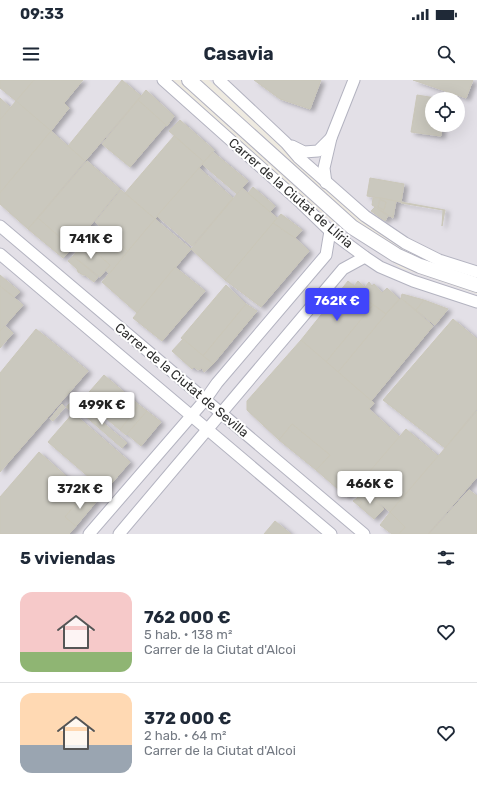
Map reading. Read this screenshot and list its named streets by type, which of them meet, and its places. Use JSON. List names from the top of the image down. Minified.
{"streets":{"street":["Carrer de la Ciutat de Llíria","Carrer de la Ciutat de Sevilla"]},"page":{"status":"09:33","header":"Casavia","price":["741K €","762K €","499K €","466K €","372K €"],"heading":"5 viviendas","list":[{"name":"762 000 €","note":"5 hab. · 138 m² · Carrer de la Ciutat d'Alcoi"},{"name":"372 000 €","note":"2 hab. · 64 m² · Carrer de la Ciutat d'Alcoi"}]}}
